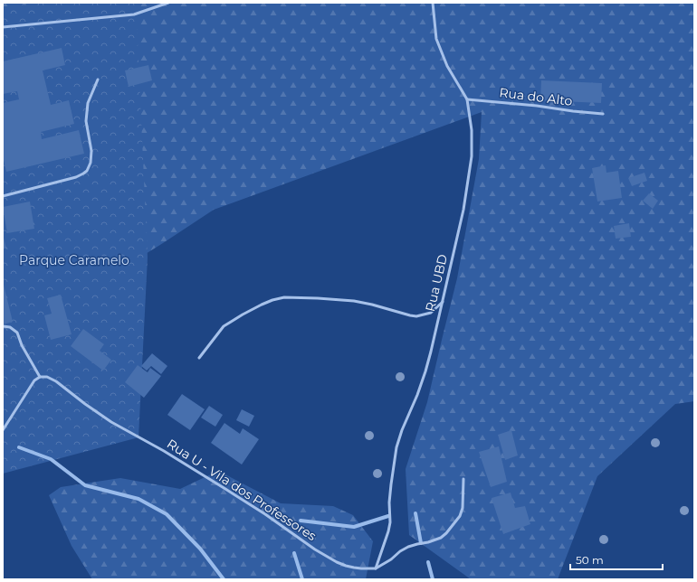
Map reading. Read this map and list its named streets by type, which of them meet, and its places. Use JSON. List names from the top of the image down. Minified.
{"streets":{"lane":["Rua do Alto","Rua UBD","Rua U - Vila dos Professores"]},"crossings":[["Rua do Alto","Rua UBD"],["Rua UBD","Rua U - Vila dos Professores"]],"parks":["Parque Caramelo"],"scale_bar":"50 m"}
